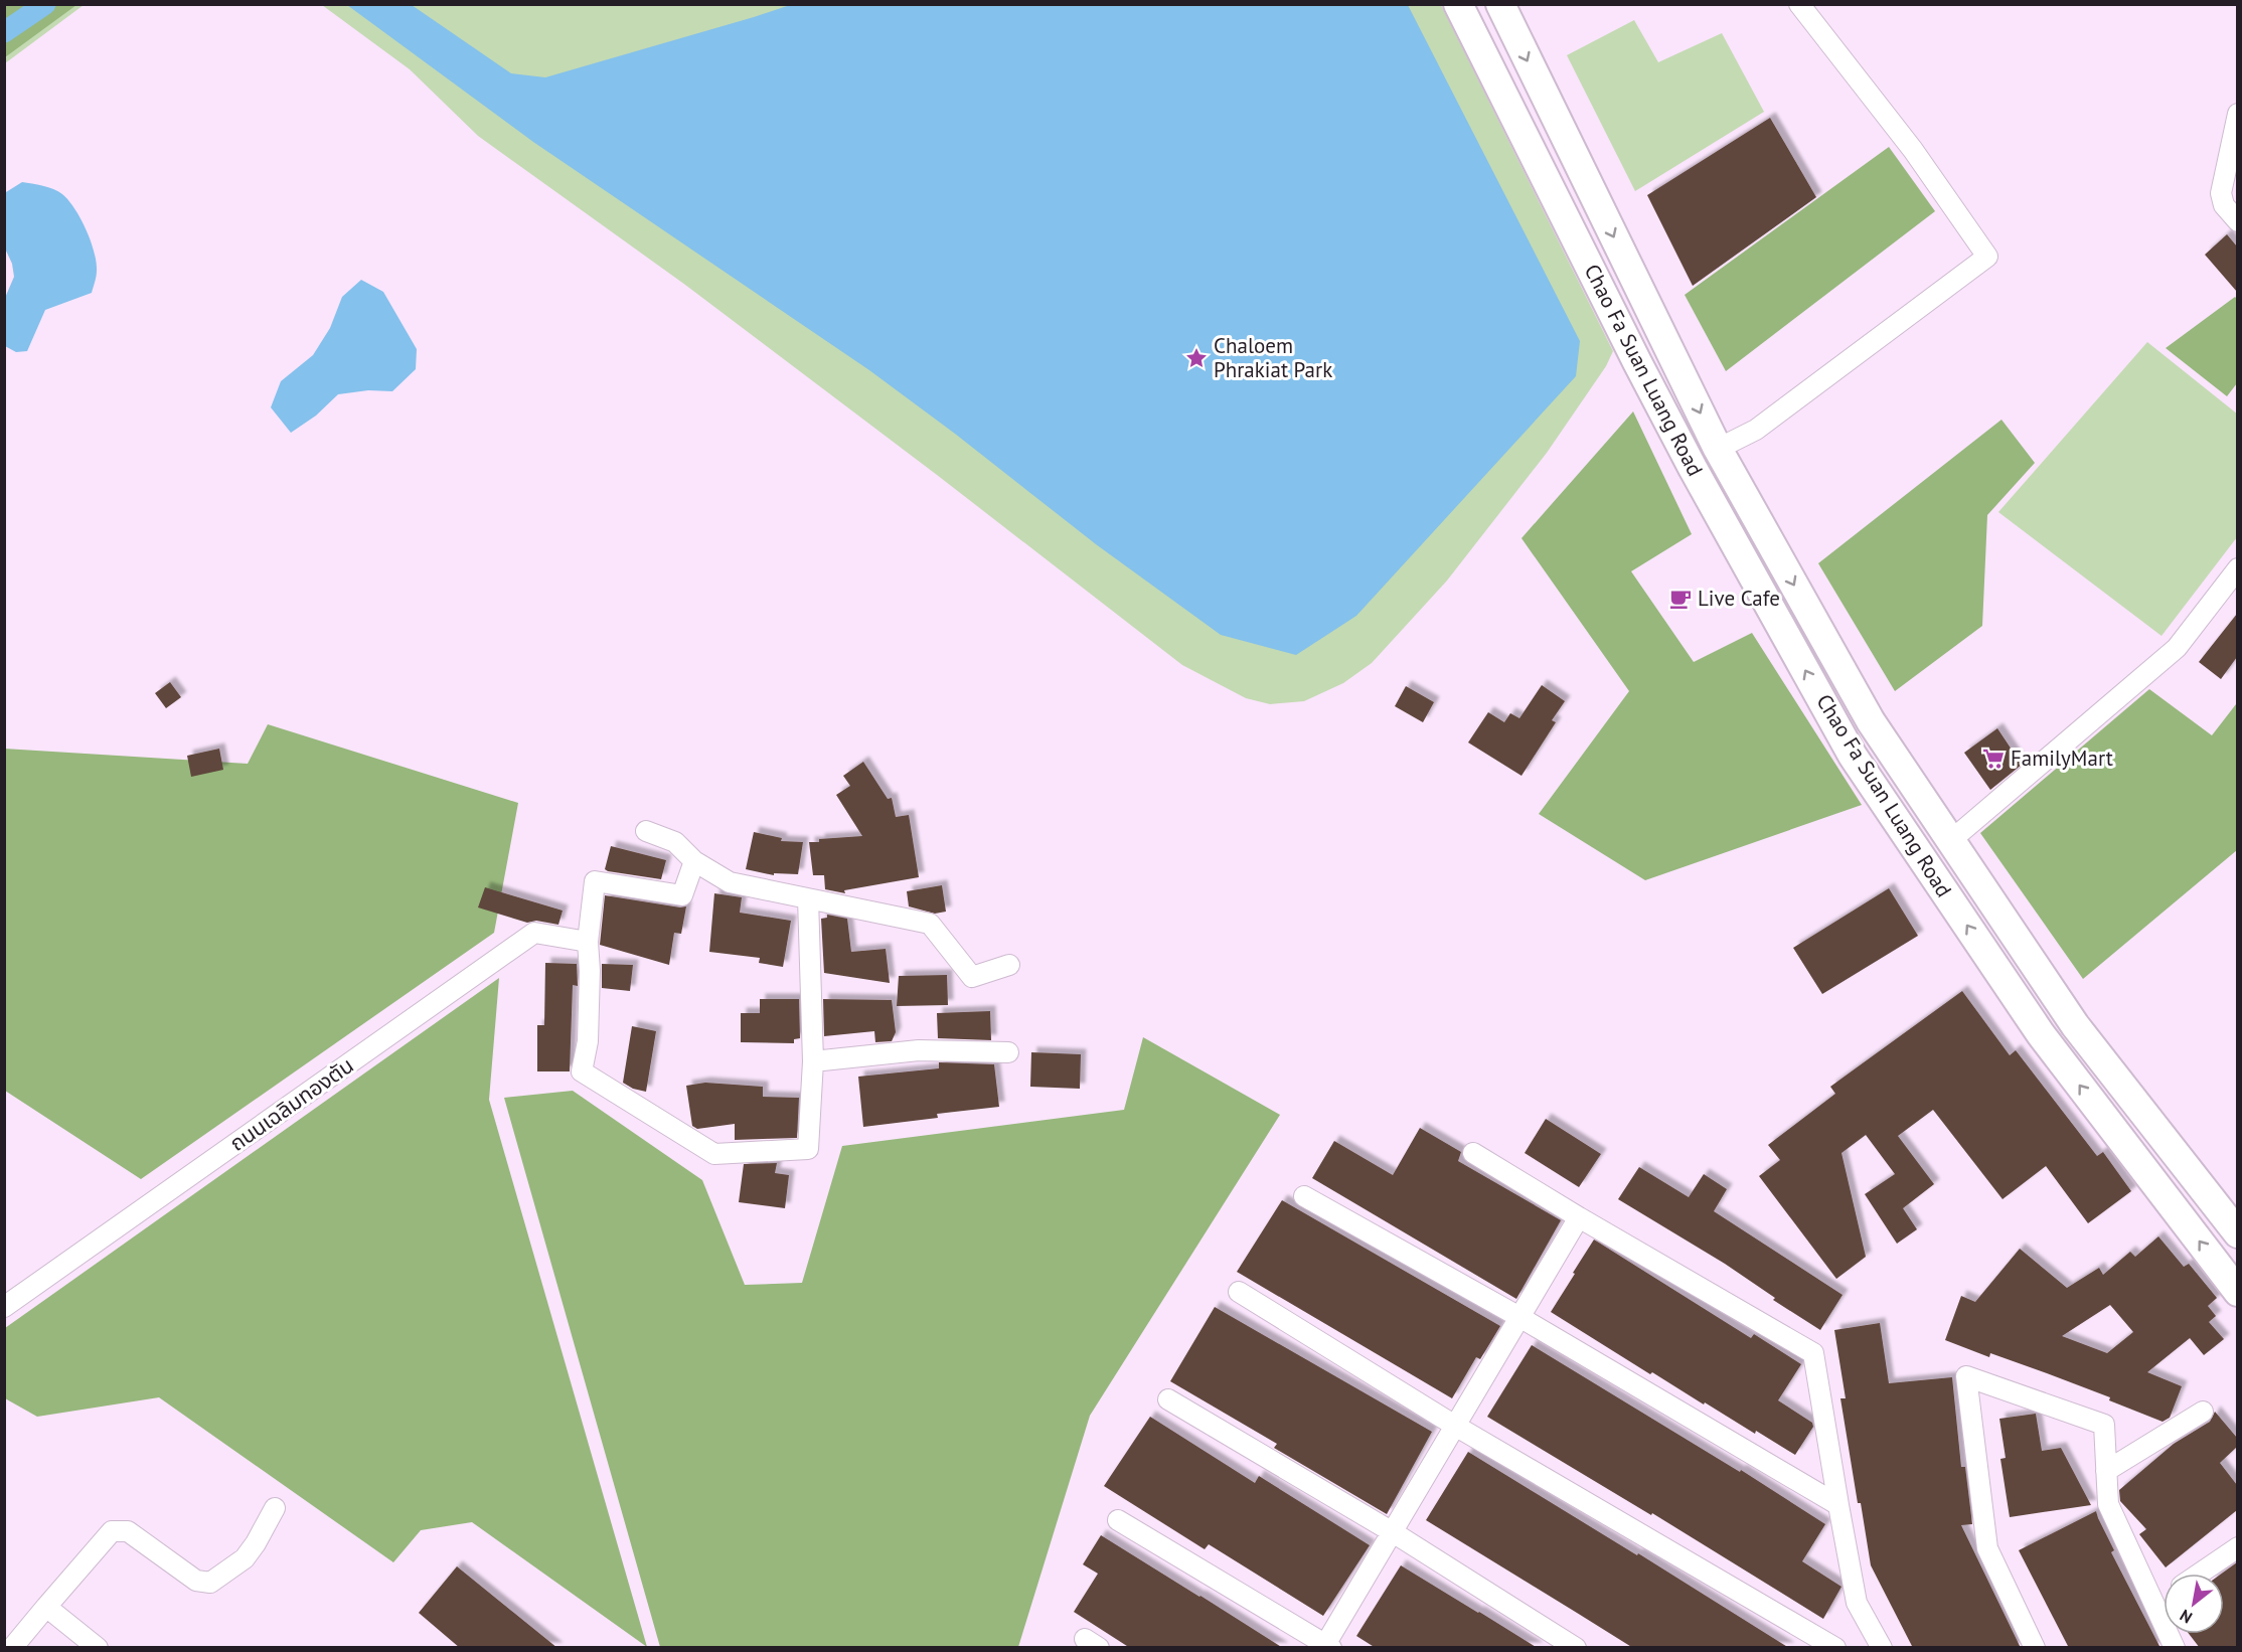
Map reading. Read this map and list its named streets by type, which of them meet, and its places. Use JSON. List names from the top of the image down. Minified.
{"streets":{"main road":["Chao Fa Suan Luang Road"],"street":["ถนนเฉลิมทองตัน"]},"places":{"place":["Chaloem Phrakiat Park"],"cafe":["Live Cafe"],"supermarket":["FamilyMart"]},"north":"bottom left"}
